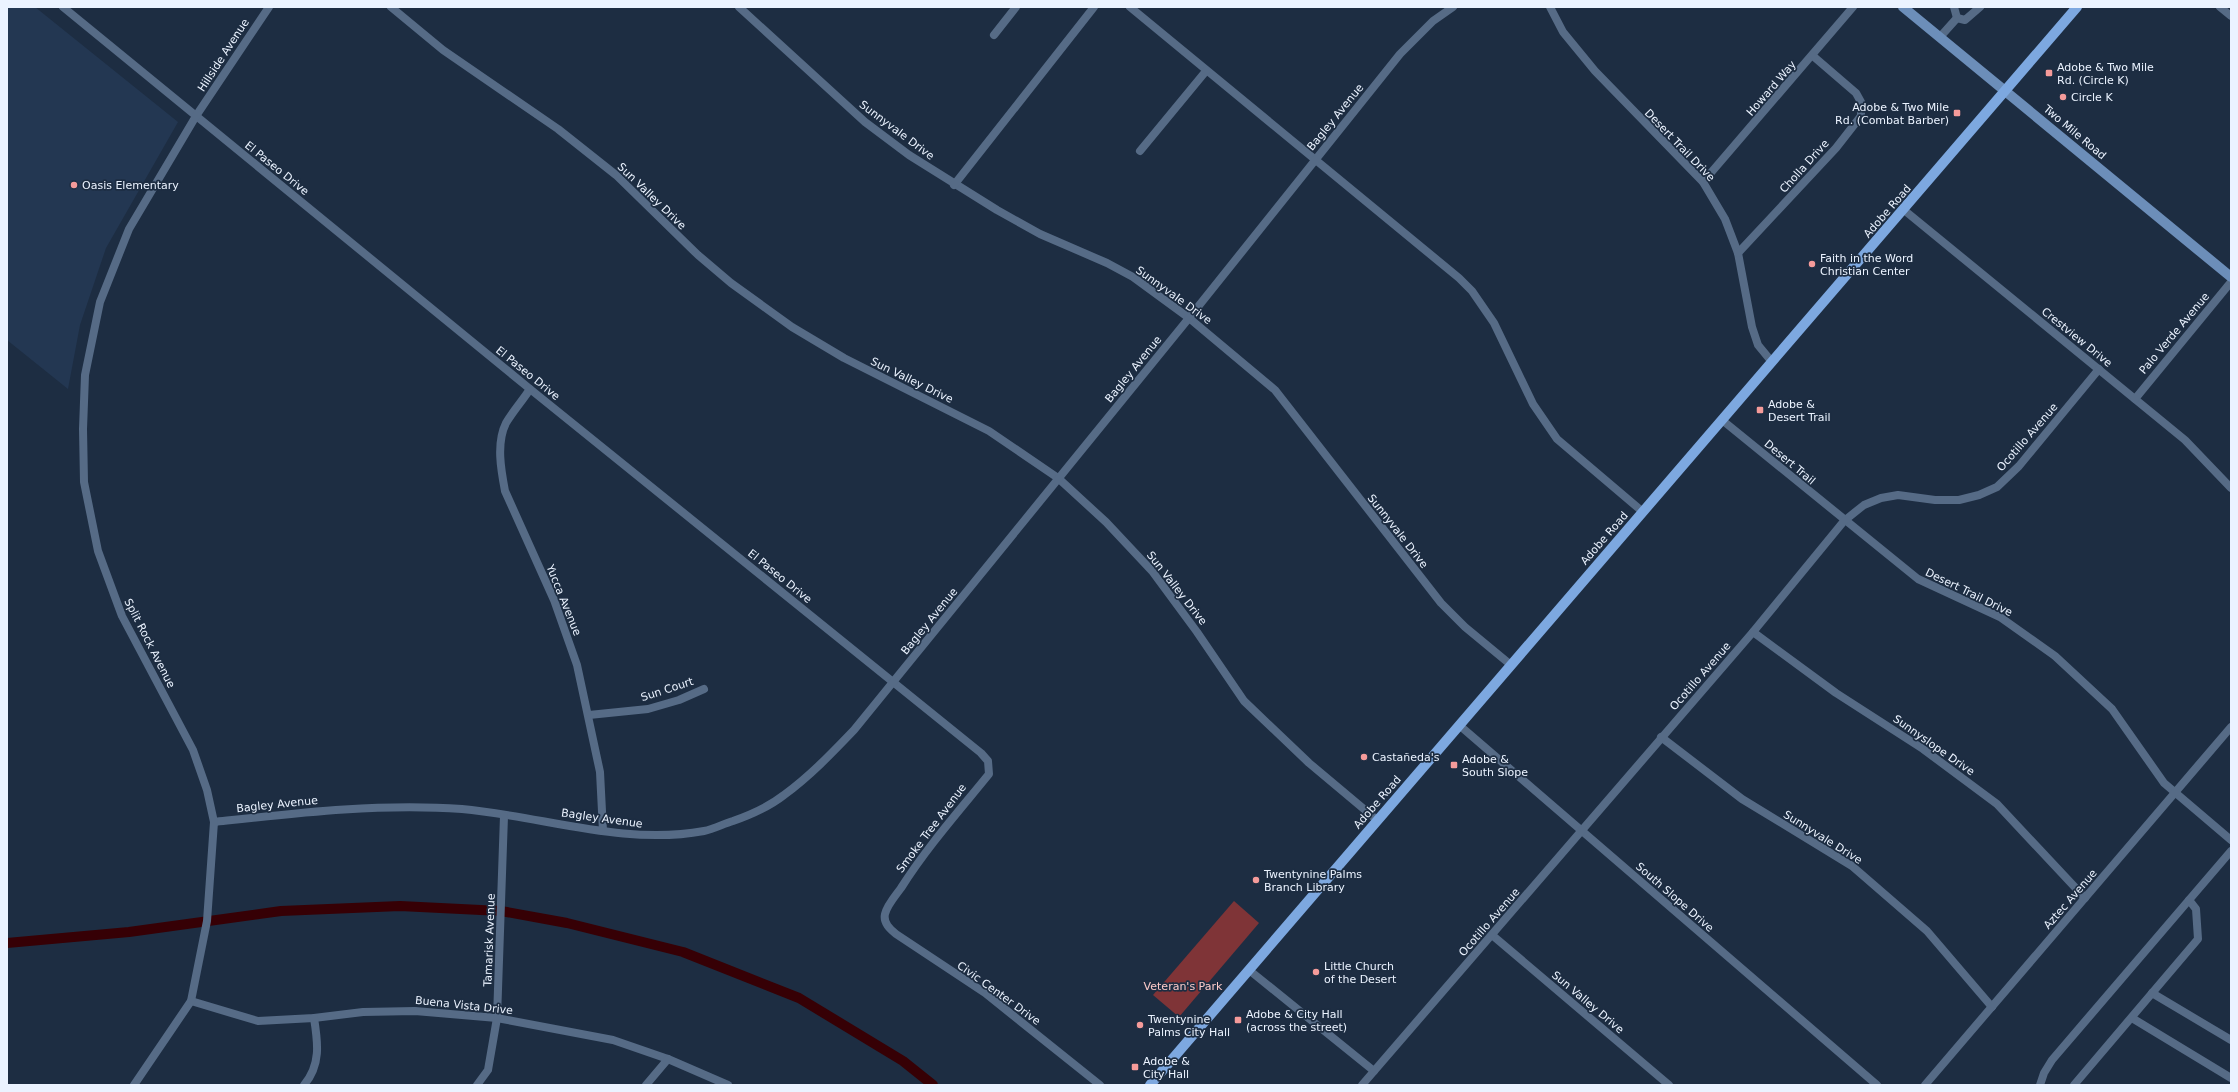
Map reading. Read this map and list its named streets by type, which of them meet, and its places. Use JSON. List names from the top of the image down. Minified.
{"streets":{"main road":["Adobe Road"],"street":["Hillside Avenue","Howard Way","Bagley Avenue","Sunnyvale Drive","Two Mile Road","Desert Trail Drive","Cholla Drive","El Paseo Drive","Sun Valley Drive","Palo Verde Avenue","Crestview Drive","Ocotillo Avenue","Desert Trail","Yucca Avenue","Split Rock Avenue","Sun Court","Sunnyslope Drive","Smoke Tree Avenue","South Slope Drive","Aztec Avenue","Tamarisk Avenue","Civic Center Drive","Buena Vista Drive"]},"crossings":[["Hillside Avenue","El Paseo Drive"],["Hillside Avenue","Split Rock Avenue"],["Howard Way","Desert Trail Drive"],["Howard Way","Cholla Drive"],["Bagley Avenue","Sunnyvale Drive"],["Bagley Avenue","El Paseo Drive"],["Bagley Avenue","Sun Valley Drive"],["Bagley Avenue","Yucca Avenue"],["Bagley Avenue","Split Rock Avenue"],["Bagley Avenue","Tamarisk Avenue"],["Sunnyvale Drive","Adobe Road"],["Sunnyvale Drive","Ocotillo Avenue"],["Sunnyvale Drive","Aztec Avenue"],["Two Mile Road","Adobe Road"],["Desert Trail Drive","Cholla Drive"],["Desert Trail Drive","Adobe Road"],["Desert Trail Drive","Ocotillo Avenue"],["Desert Trail Drive","Desert Trail"],["Desert Trail Drive","Aztec Avenue"],["El Paseo Drive","Yucca Avenue"],["El Paseo Drive","Split Rock Avenue"],["El Paseo Drive","Smoke Tree Avenue"],["Sun Valley Drive","Adobe Road"],["Sun Valley Drive","Ocotillo Avenue"],["Adobe Road","Crestview Drive"],["Adobe Road","Desert Trail"],["Adobe Road","South Slope Drive"],["Palo Verde Avenue","Crestview Drive"],["Crestview Drive","Ocotillo Avenue"],["Ocotillo Avenue","Desert Trail"],["Ocotillo Avenue","Sunnyslope Drive"],["Ocotillo Avenue","South Slope Drive"],["Yucca Avenue","Sun Court"],["Split Rock Avenue","Buena Vista Drive"],["Sunnyslope Drive","Aztec Avenue"],["Smoke Tree Avenue","Civic Center Drive"],["Tamarisk Avenue","Buena Vista Drive"]],"parks":["Veteran's Park"],"places":{"transit":["Adobe & Two Mile Rd. (Circle K)","Adobe & Two Mile Rd. (Combat Barber)","Adobe & Desert Trail","Adobe & South Slope","Adobe & City Hall (across the street)","Adobe & City Hall"],"other":["Circle K","Oasis Elementary","Faith in the Word Christian Center","Castañeda's","Twentynine Palms Branch Library","Little Church of the Desert","Twentynine Palms City Hall"]}}
